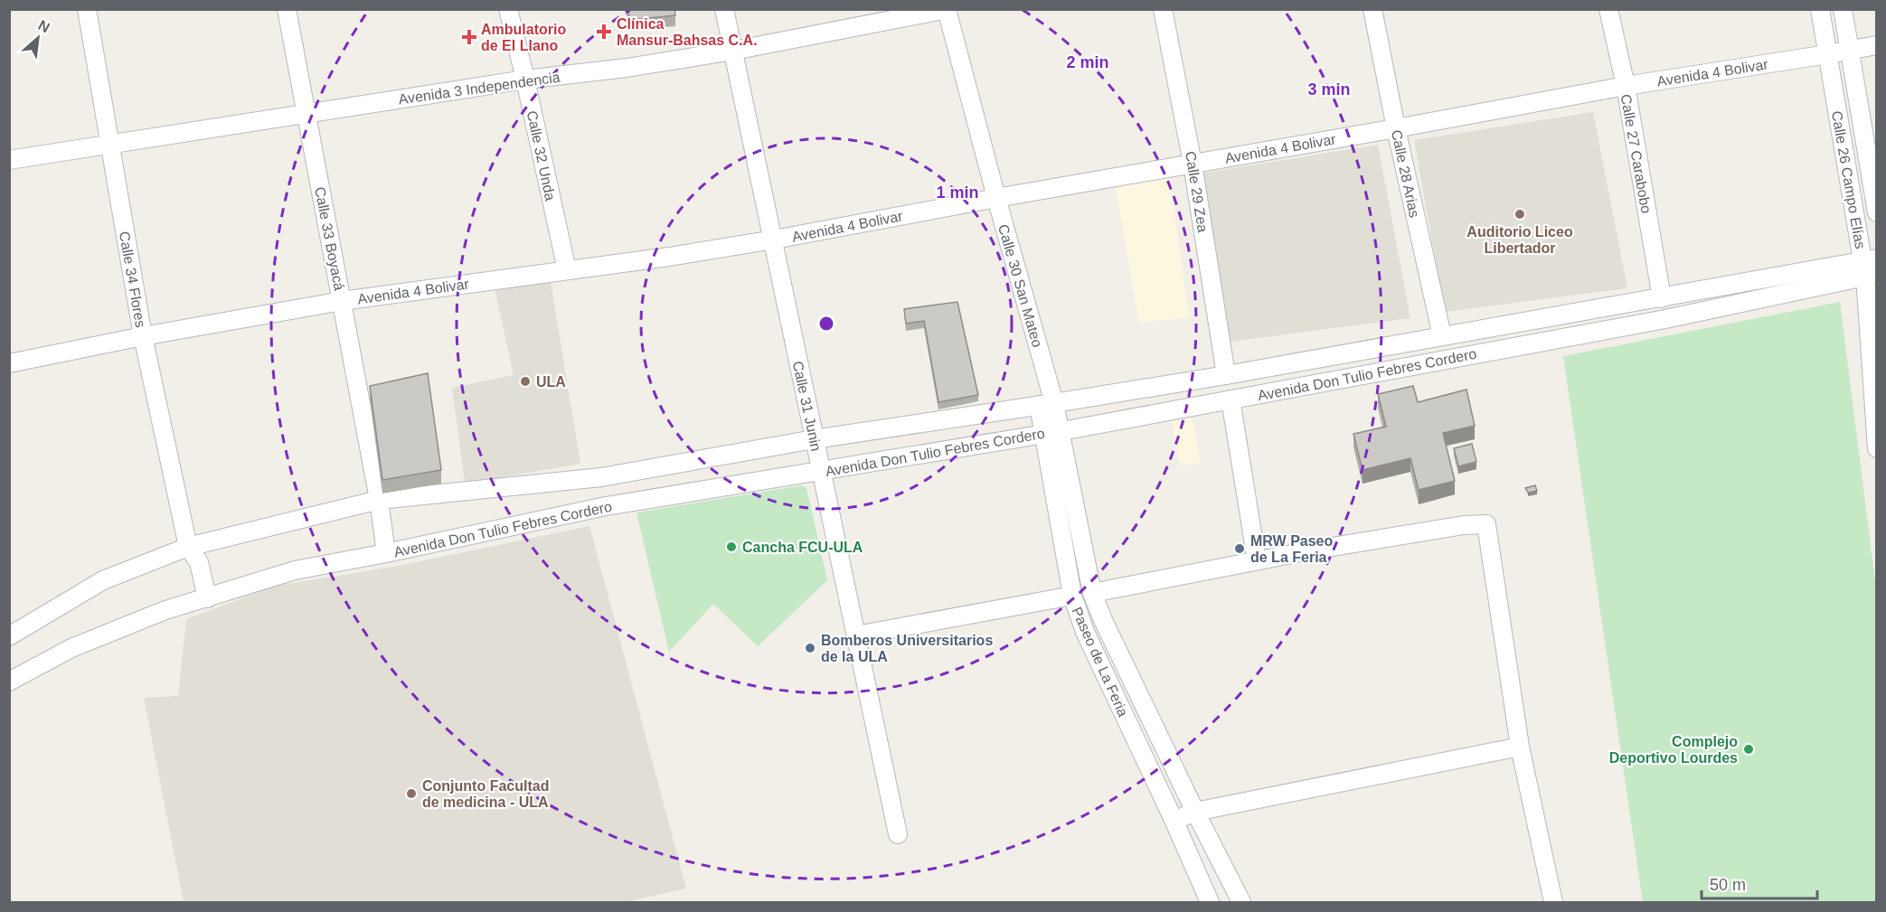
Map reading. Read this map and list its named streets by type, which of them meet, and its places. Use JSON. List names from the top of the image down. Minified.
{"streets":{"street":["Avenida 4 Bolivar","Avenida 3 Independencia","Calle 27 Carabobo","Calle 32 Unda","Calle 28 Arias","Calle 26 Campo Elías","Calle 29 Zea","Calle 33 Boyacá","Calle 34 Flores","Calle 30 San Mateo","Avenida Don Tulio Febres Cordero","Calle 31 Junin","Paseo de La Feria"]},"crossings":[["Avenida 4 Bolivar","Calle 27 Carabobo"],["Avenida 4 Bolivar","Calle 32 Unda"],["Avenida 4 Bolivar","Calle 28 Arias"],["Avenida 4 Bolivar","Calle 26 Campo Elías"],["Avenida 4 Bolivar","Calle 29 Zea"],["Avenida 4 Bolivar","Calle 33 Boyacá"],["Avenida 4 Bolivar","Calle 34 Flores"],["Avenida 4 Bolivar","Calle 30 San Mateo"],["Avenida 4 Bolivar","Calle 31 Junin"],["Avenida 3 Independencia","Calle 32 Unda"],["Avenida 3 Independencia","Calle 33 Boyacá"],["Avenida 3 Independencia","Calle 34 Flores"],["Avenida 3 Independencia","Calle 30 San Mateo"],["Avenida 3 Independencia","Calle 31 Junin"],["Calle 27 Carabobo","Avenida Don Tulio Febres Cordero"],["Calle 28 Arias","Avenida Don Tulio Febres Cordero"],["Calle 26 Campo Elías","Avenida Don Tulio Febres Cordero"],["Calle 29 Zea","Avenida Don Tulio Febres Cordero"],["Calle 33 Boyacá","Avenida Don Tulio Febres Cordero"],["Calle 34 Flores","Avenida Don Tulio Febres Cordero"],["Calle 30 San Mateo","Avenida Don Tulio Febres Cordero"],["Calle 30 San Mateo","Paseo de La Feria"],["Avenida Don Tulio Febres Cordero","Calle 31 Junin"],["Avenida Don Tulio Febres Cordero","Paseo de La Feria"]],"places":{"health":["Clínica Mansur-Bahsas C.A.","Ambulatorio de El Llano"],"other":["Auditorio Liceo Libertador","ULA","Cancha FCU-ULA","MRW Paseo de La Feria","Bomberos Universitarios de la ULA","Complejo Deportivo Lourdes","Conjunto Facultad de medicina - ULA"]},"scale_bar":"50 m","north":"top right","rings":["2 min","3 min","1 min"]}
